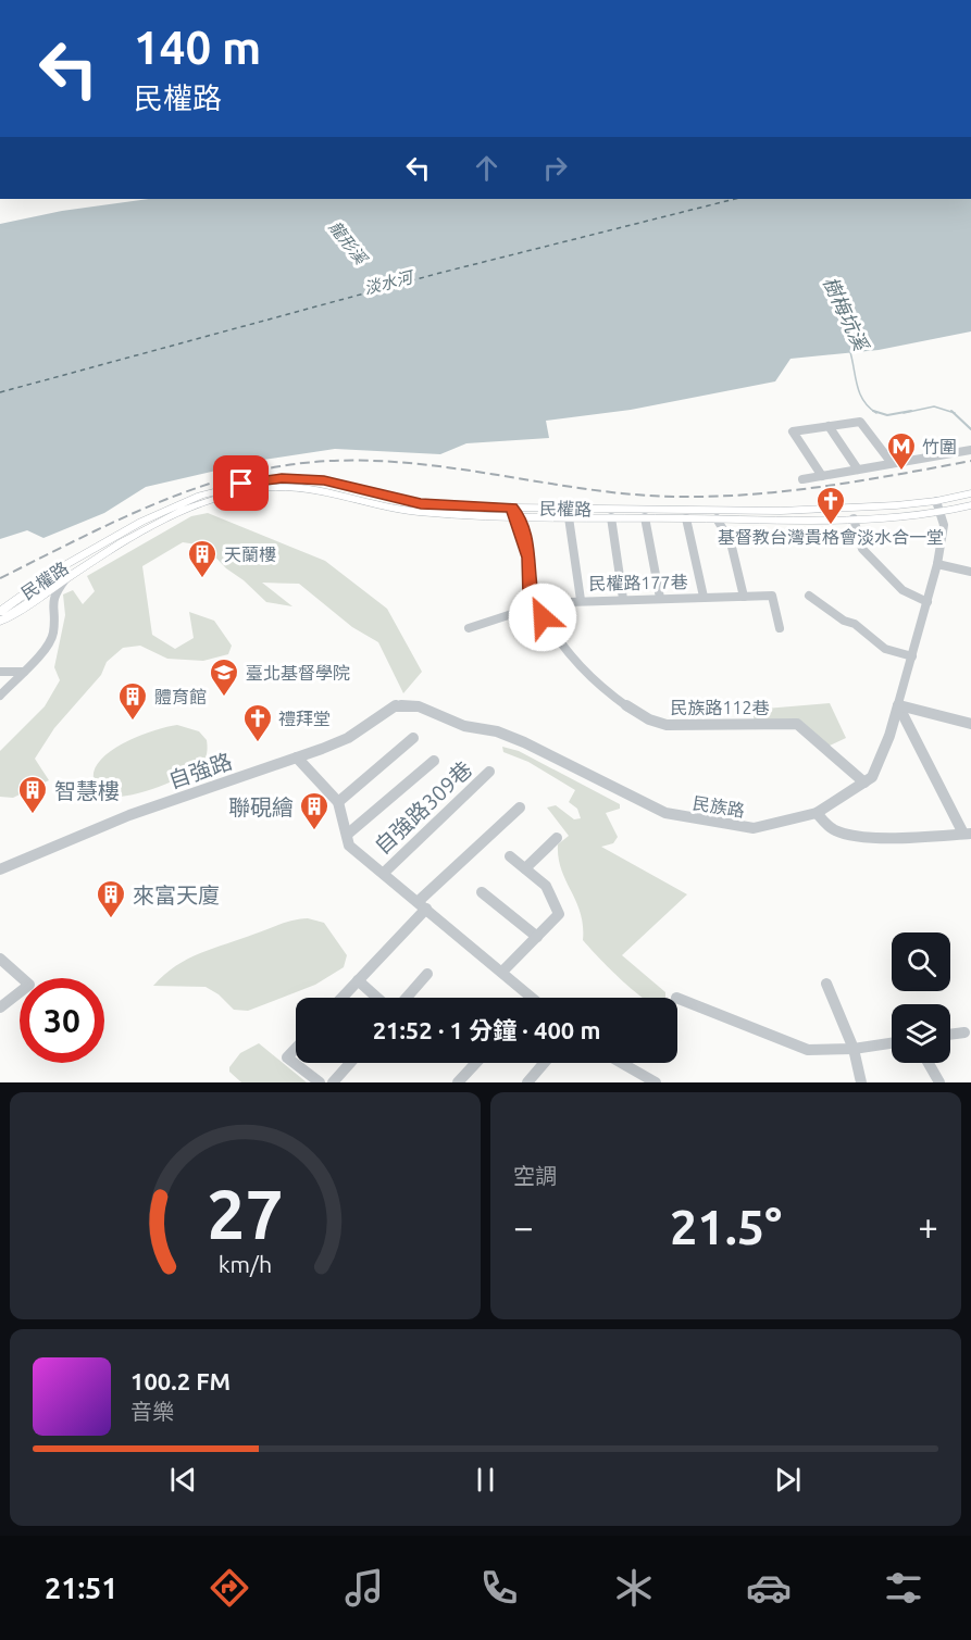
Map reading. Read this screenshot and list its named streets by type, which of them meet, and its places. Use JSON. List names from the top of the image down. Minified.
{"streets":{"main road":["民權路"],"street":["民權路177巷","民族路112巷","自強路","民族路","自強路309巷"]},"crossings":[["民權路","民族路"],["民權路177巷","民族路112巷"],["民族路112巷","民族路"],["自強路","民族路"]],"water":["龍形溪","淡水河","樹梅坑溪"],"places":{"metro station":["竹圍"],"church":["基督教台灣貴格會淡水合一堂","禮拜堂"],"building":["天蘭樓","體育館","智慧樓","聯硯繪","來富天廈"],"school or university":["臺北基督學院"]},"page":{"turn":["140 m","民權路"],"limit":"30","trip":"21:52 · 1 分鐘 · 400 m","tile":"空調","heat":["−","21.5°","+"],"song":["100.2 FM","音樂"],"tabs":"21:51","gauge":["27","km/h"]}}
